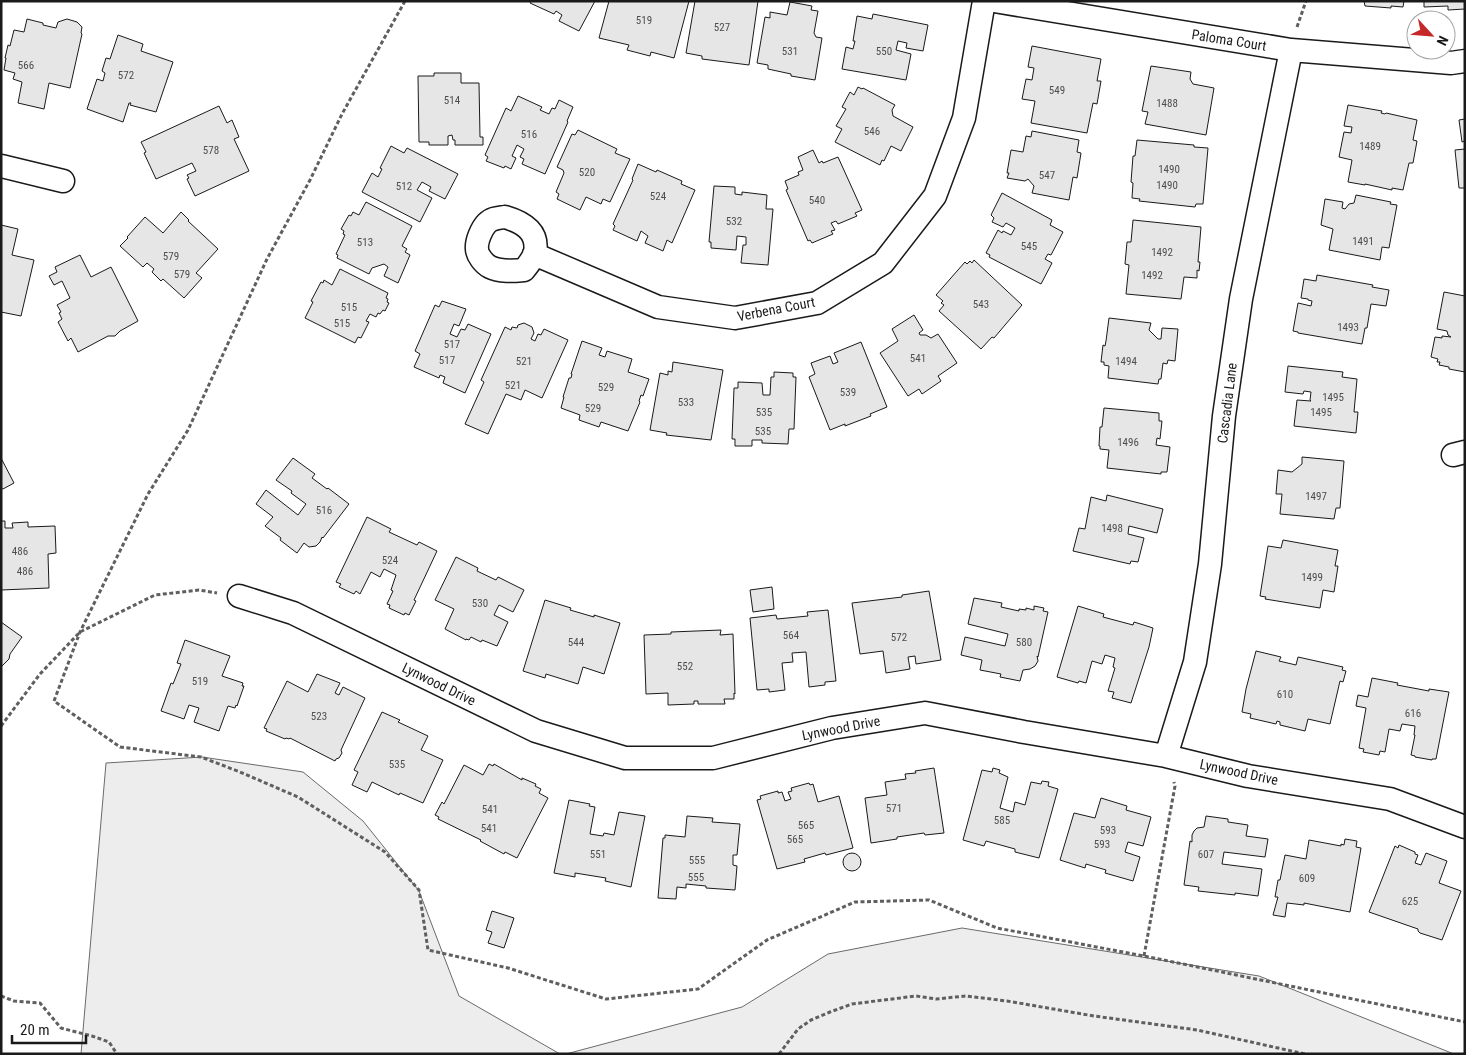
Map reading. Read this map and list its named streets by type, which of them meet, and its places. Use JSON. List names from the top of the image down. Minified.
{"streets":{"street":["Paloma Court","Verbena Court","Cascadia Lane","Lynwood Drive"]},"crossings":[["Paloma Court","Cascadia Lane"],["Cascadia Lane","Lynwood Drive"]],"house_numbers":["519","527","531","550","566","572","549","514","1488","546","516","1489","578","1490","520","547","1490","512","524","540","532","1491","513","545","1492","579","579","1492","543","515","515","1493","517","541","517","521","1494","521","529","539","1495","533","529","535","1495","535","1496","1497","516","1498","486","524","486","1499","530","564","572","544","580","552","519","610","616","523","535","571","541","585","565","541","593","565","593","551","607","555","555","609","625"],"scale_bar":"20 m","north":"bottom right"}
